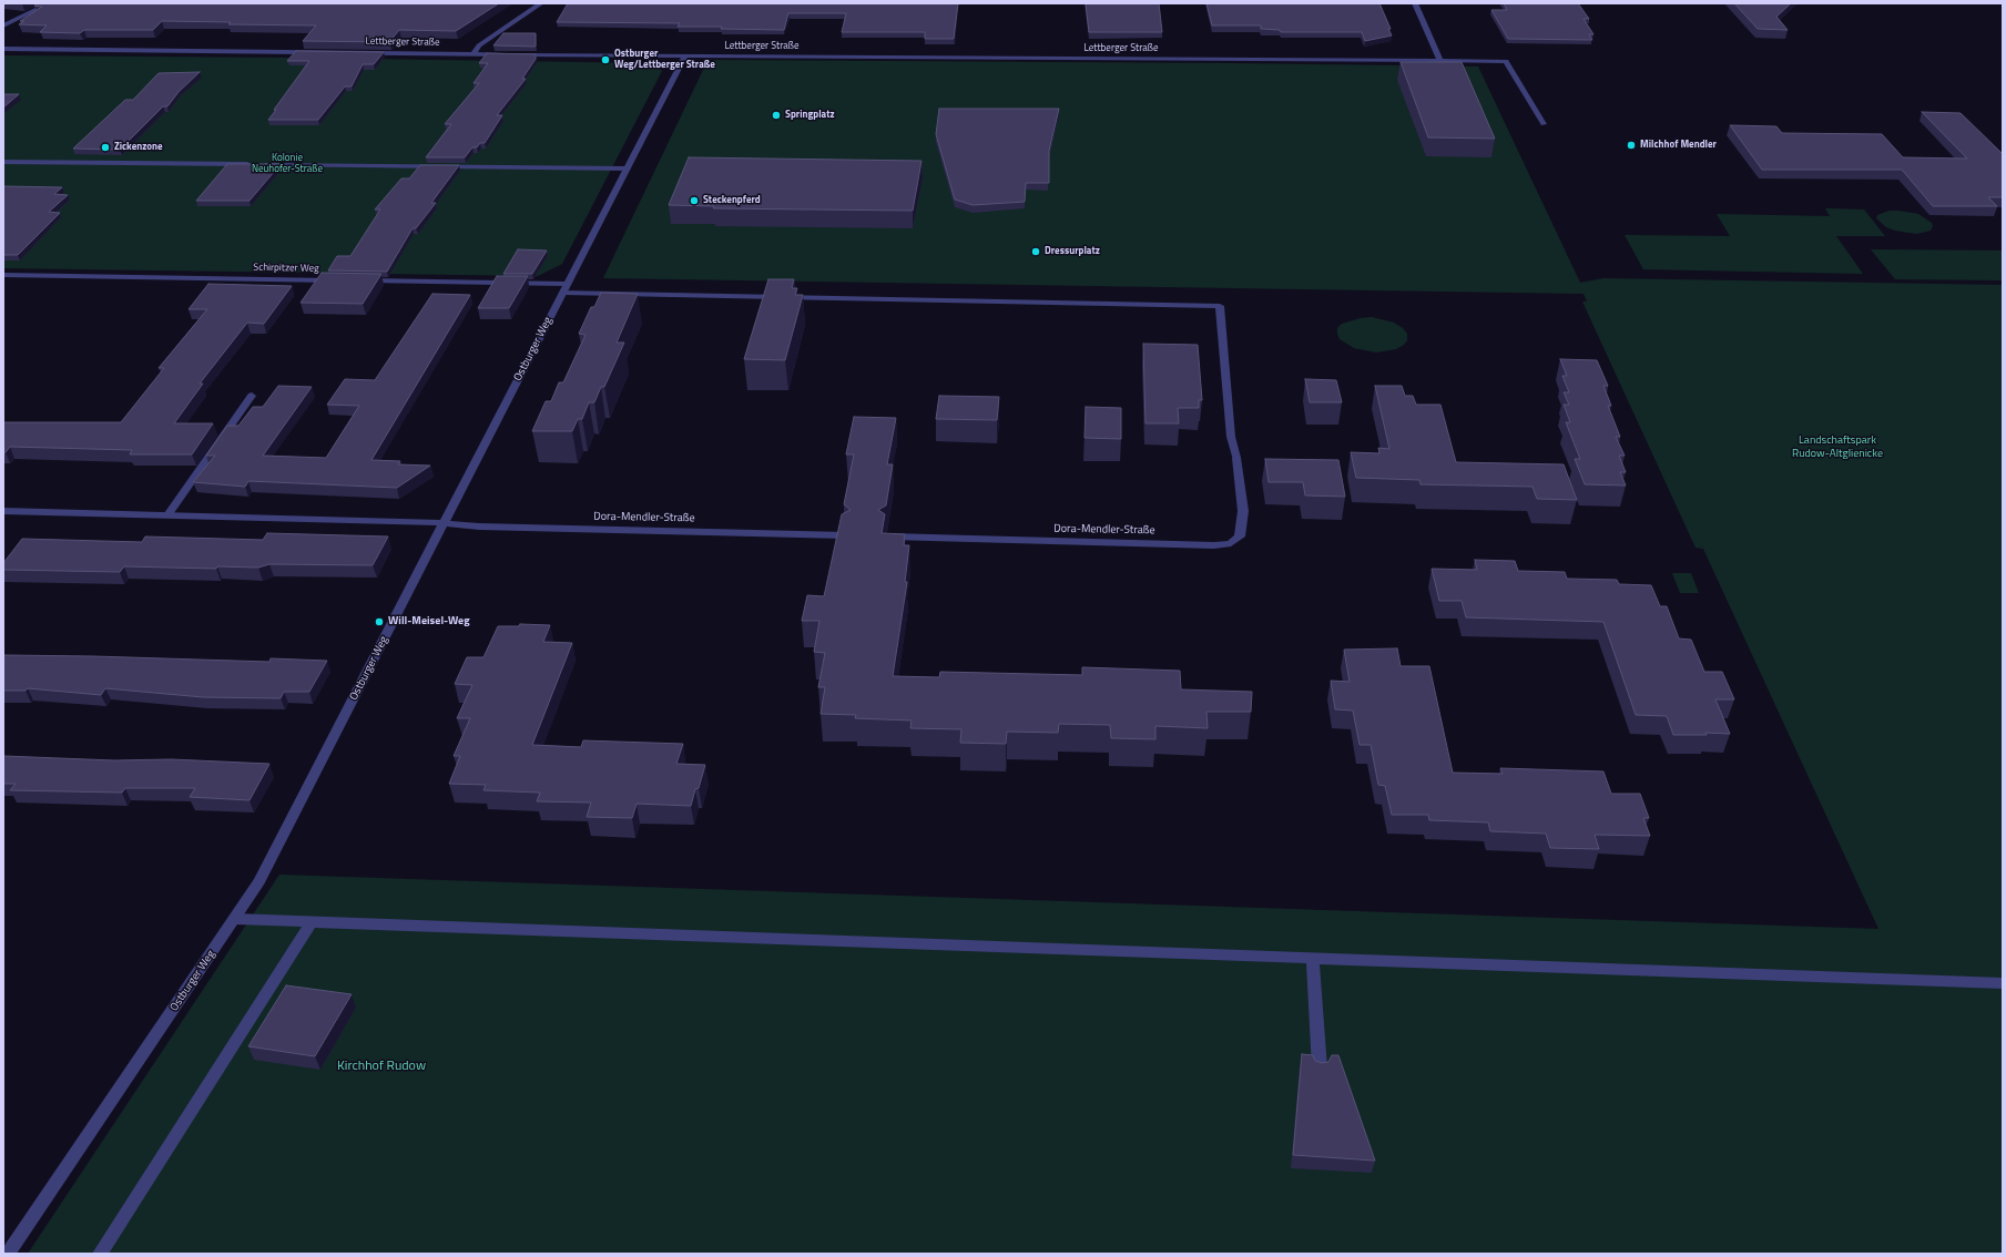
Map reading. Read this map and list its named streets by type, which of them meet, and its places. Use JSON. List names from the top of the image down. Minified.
{"streets":{"street":["Lettberger Straße","Schirpitzer Weg","Ostburger Weg","Dora-Mendler-Straße"]},"crossings":[["Lettberger Straße","Ostburger Weg"],["Ostburger Weg","Dora-Mendler-Straße"]],"parks":["Kolonie Neuhofer-Straße","Landschaftspark Rudow-Altglienicke","Kirchhof Rudow"],"places":["Ostburger Weg/Lettberger Straße","Springplatz","Milchhof Mendler","Zickenzone","Steckenpferd","Dressurplatz","Will-Meisel-Weg"]}
